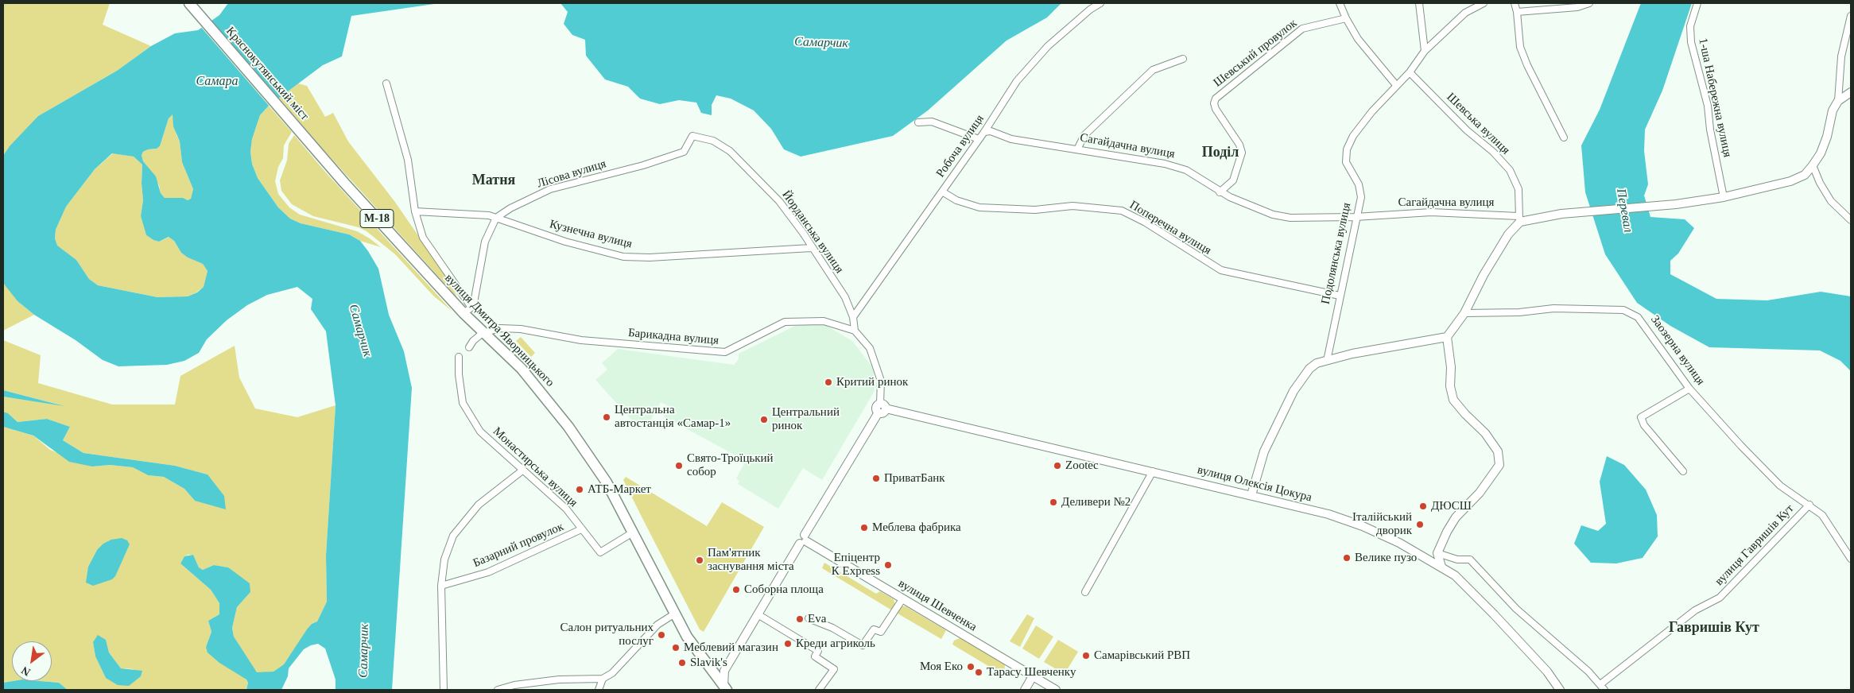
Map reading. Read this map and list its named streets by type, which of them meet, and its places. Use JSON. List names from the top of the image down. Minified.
{"streets":{"highway":["Краснокутянський міст","М-18","вулиця Дмитра Яворницького"],"street":["Шевський провулок","1-ша Набережна вулиця","Шевська вулиця","Робоча вулиця","Сагайдачна вулиця","Лісова вулиця","Поперечна вулиця","Йорданська вулиця","Кузнечна вулиця","Подолянська вулиця","Барикадна вулиця","Заозерна вулиця","Монастирська вулиця","вулиця Олексія Цокура","Базарний провулок","вулиця Гавришів Кут","вулиця Шевченка"]},"crossings":[["Шевський провулок","Сагайдачна вулиця"],["Краснокутянський міст","вулиця Дмитра Яворницького"],["1-ша Набережна вулиця","Сагайдачна вулиця"],["Шевська вулиця","Сагайдачна вулиця"],["Шевська вулиця","Подолянська вулиця"],["Робоча вулиця","Сагайдачна вулиця"],["Робоча вулиця","Поперечна вулиця"],["Робоча вулиця","Йорданська вулиця"],["Сагайдачна вулиця","Подолянська вулиця"],["Лісова вулиця","Йорданська вулиця"],["Лісова вулиця","Кузнечна вулиця"],["Поперечна вулиця","Подолянська вулиця"],["Йорданська вулиця","Кузнечна вулиця"],["Йорданська вулиця","Барикадна вулиця"],["вулиця Дмитра Яворницького","Барикадна вулиця"],["вулиця Дмитра Яворницького","Монастирська вулиця"],["Заозерна вулиця","вулиця Гавришів Кут"],["Монастирська вулиця","Базарний провулок"]],"districts":["Поділ","Матня","Гавришів Кут"],"water":["Самарчик","Самара","Перевал"],"places":["Критий ринок","Центральна автостанція «Самар-1»","Центральний ринок","Свято-Троїцький собор","Zootec","ПриватБанк","АТБ-Маркет","Деливери №2","ДЮСШ","Італійський дворик","Меблева фабрика","Велике пузо","Пам'ятник заснування міста","Епіцентр К Express","Соборна площа","Eva","Салон ритуальних послуг","Креди агриколь","Меблевий магазин","Самарівський РВП","Slavik's","Моя Еко","Тарасу Шевченку"],"north":"bottom left"}
